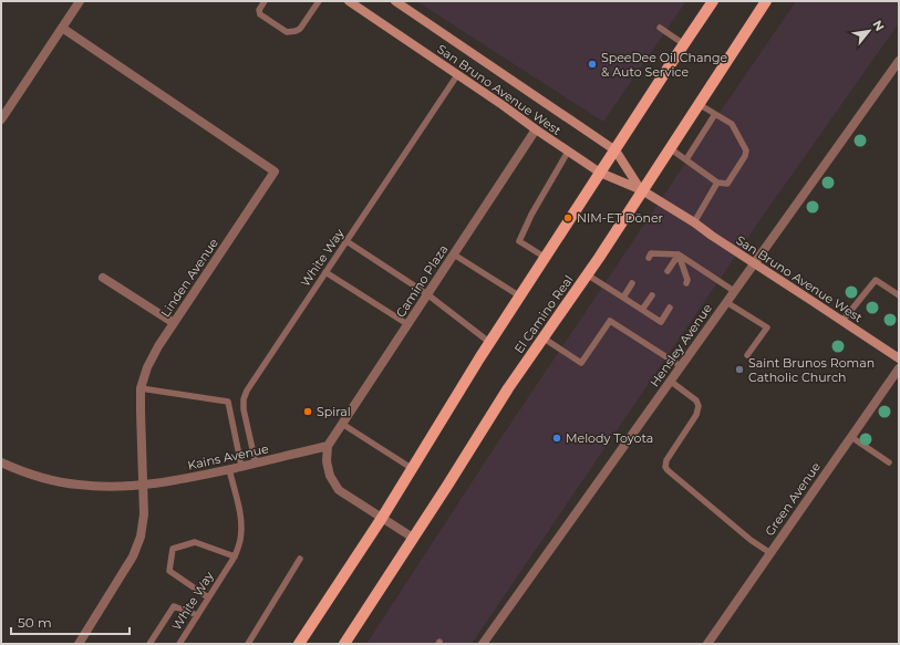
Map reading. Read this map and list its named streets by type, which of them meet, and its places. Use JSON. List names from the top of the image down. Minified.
{"streets":{"main road":["San Bruno Avenue West","El Camino Real"],"street":["Linden Avenue","Camino Plaza","Hensley Avenue","Kains Avenue","Green Avenue"],"lane":["White Way"]},"crossings":[["San Bruno Avenue West","White Way"],["San Bruno Avenue West","Camino Plaza"],["San Bruno Avenue West","El Camino Real"],["San Bruno Avenue West","Hensley Avenue"],["White Way","Kains Avenue"],["Linden Avenue","Kains Avenue"],["Camino Plaza","Kains Avenue"]],"places":["SpeeDee Oil Change & Auto Service","NIM-ET Döner","Saint Brunos Roman Catholic Church","Spiral","Melody Toyota"],"scale_bar":"50 m","north":"top right"}
